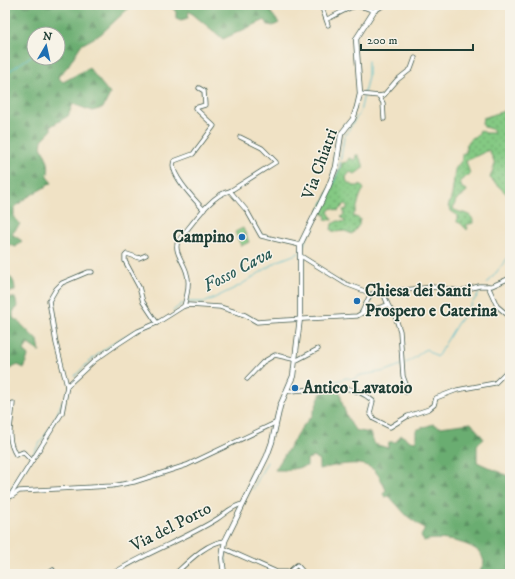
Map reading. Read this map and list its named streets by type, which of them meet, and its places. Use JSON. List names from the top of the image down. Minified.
{"streets":{"street":["Via Chiatri","Via del Porto"]},"water":["Fosso Cava"],"places":["Campino","Chiesa dei Santi Prospero e Caterina","Antico Lavatoio"],"scale_bar":"200 m","north":"top"}
